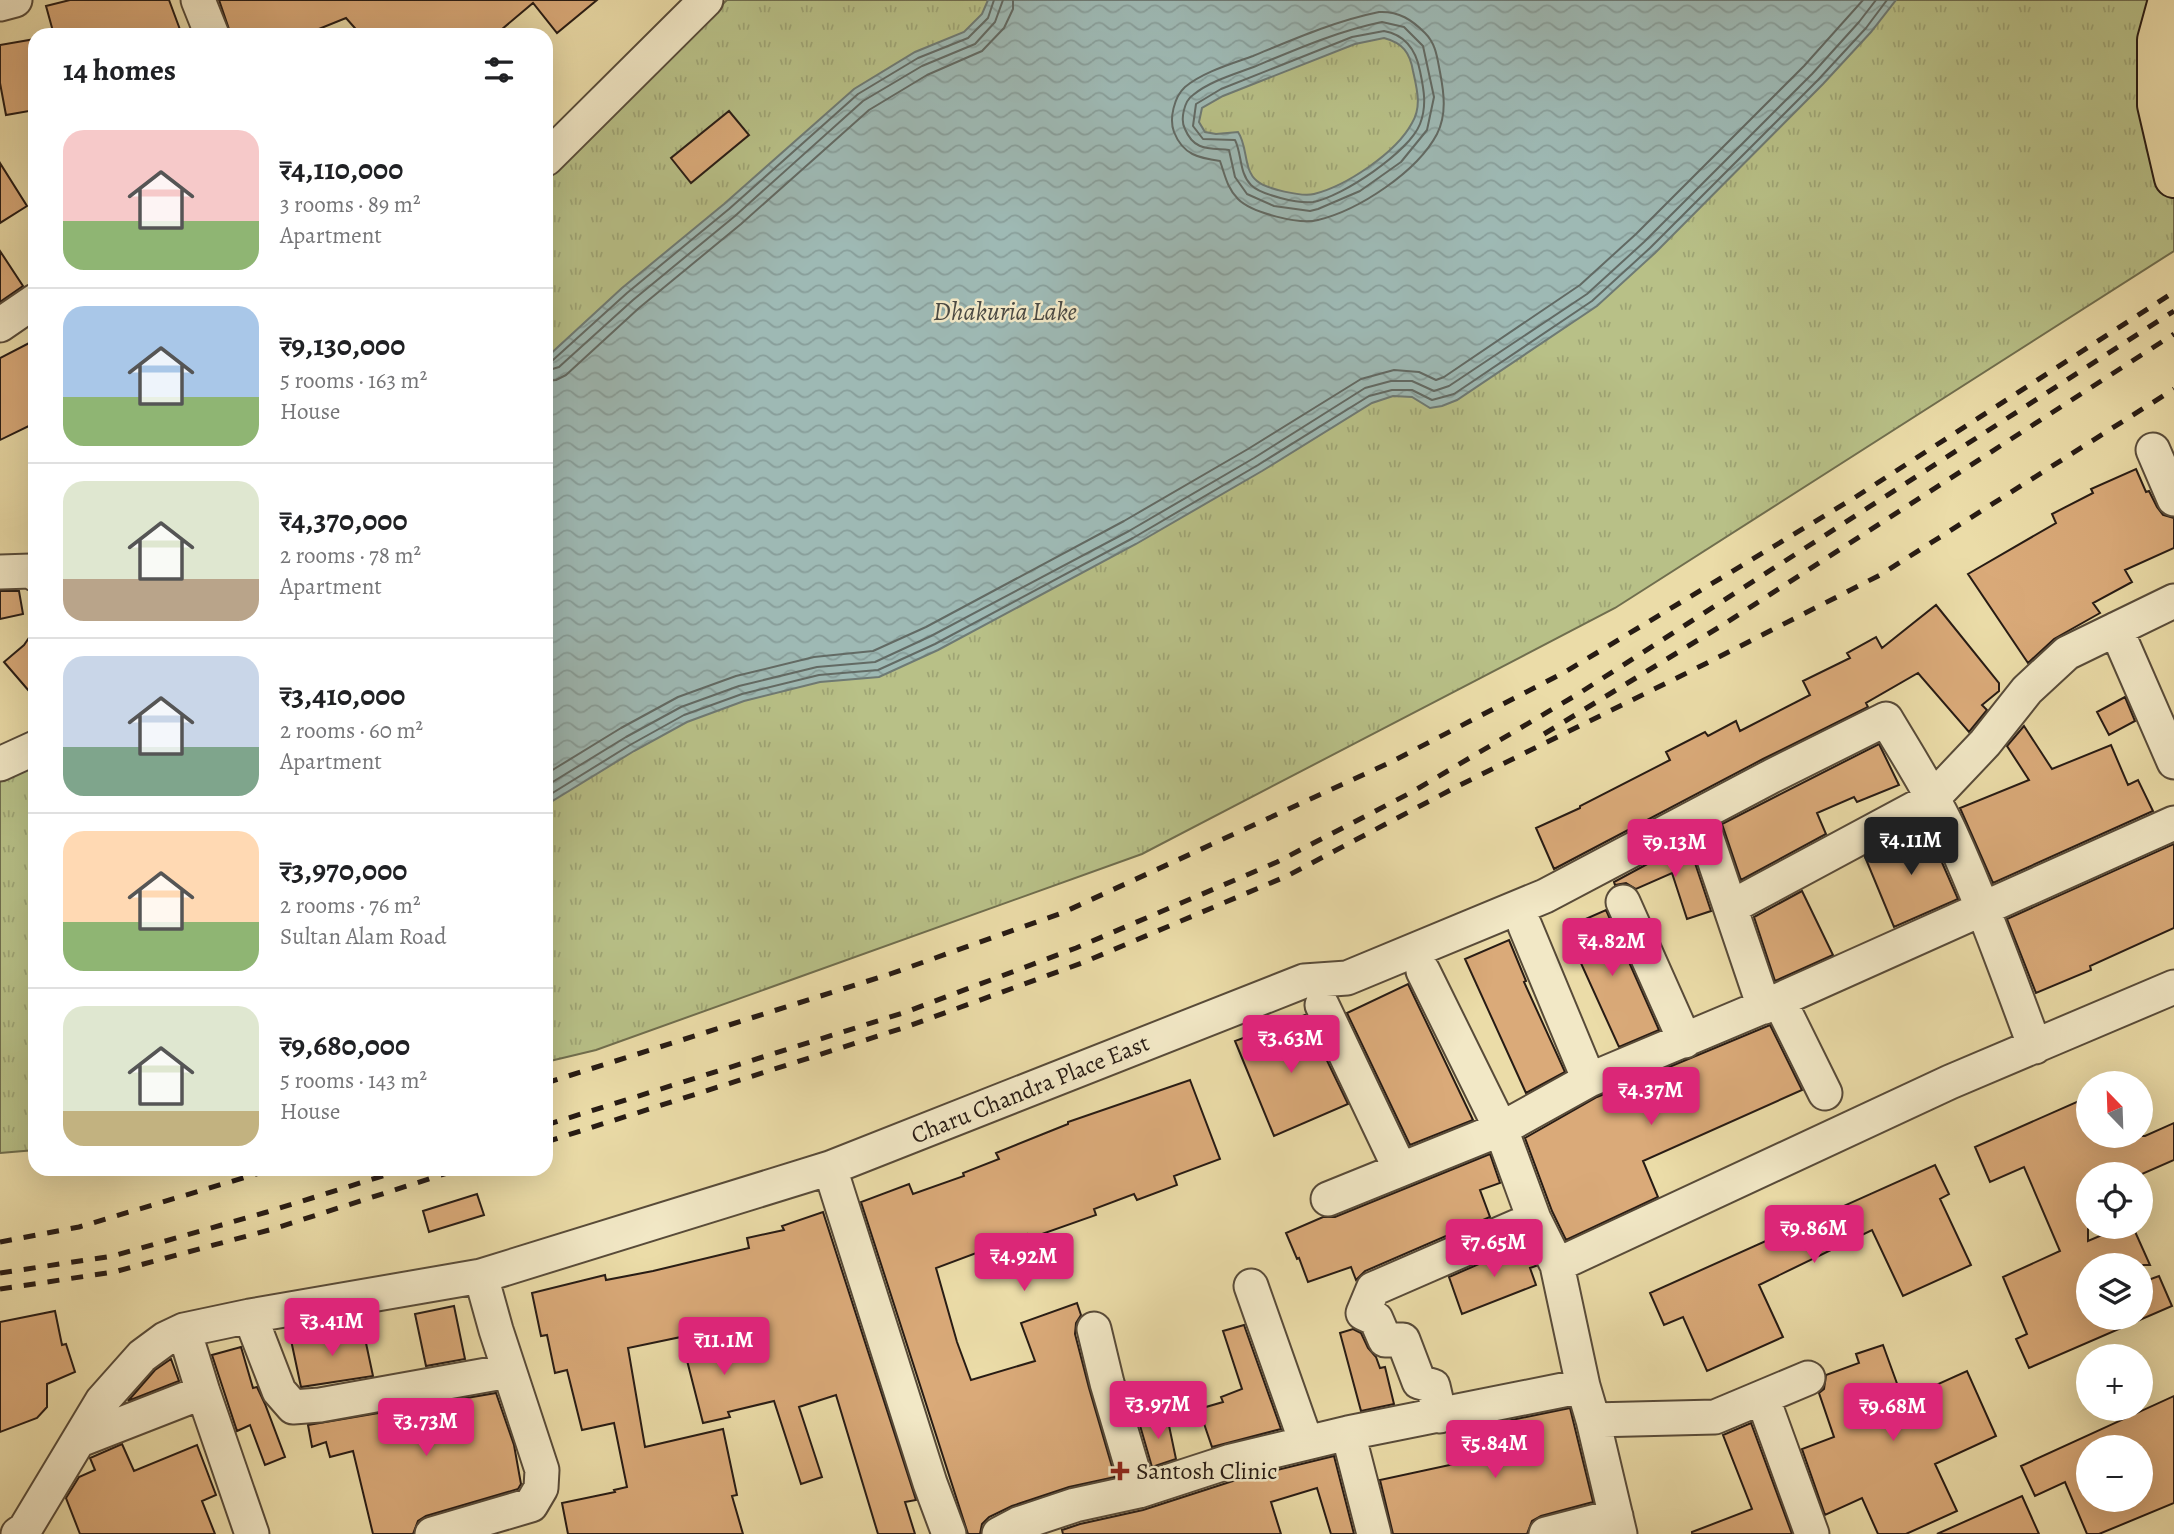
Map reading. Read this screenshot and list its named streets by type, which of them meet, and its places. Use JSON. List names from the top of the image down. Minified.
{"streets":{"street":["Charu Chandra Place East"]},"water":["Dhakuria Lake"],"places":{"health":["Santosh Clinic"]},"north":"top left","page":{"heading":"14 homes","list":[{"name":"₹4,110,000","note":"3 rooms · 89 m² · Apartment"},{"name":"₹9,130,000","note":"5 rooms · 163 m² · House"},{"name":"₹4,370,000","note":"2 rooms · 78 m² · Apartment"},{"name":"₹3,410,000","note":"2 rooms · 60 m² · Apartment"},{"name":"₹3,970,000","note":"2 rooms · 76 m² · Sultan Alam Road"},{"name":"₹9,680,000","note":"5 rooms · 143 m² · House"}],"price":["₹4.11M","₹9.13M","₹4.82M","₹3.63M","₹4.37M","₹9.86M","₹7.65M","₹4.92M","₹3.41M","₹11.1M","₹3.97M","₹9.68M","₹3.73M","₹5.84M"],"map_buttons":["+","−"]}}
